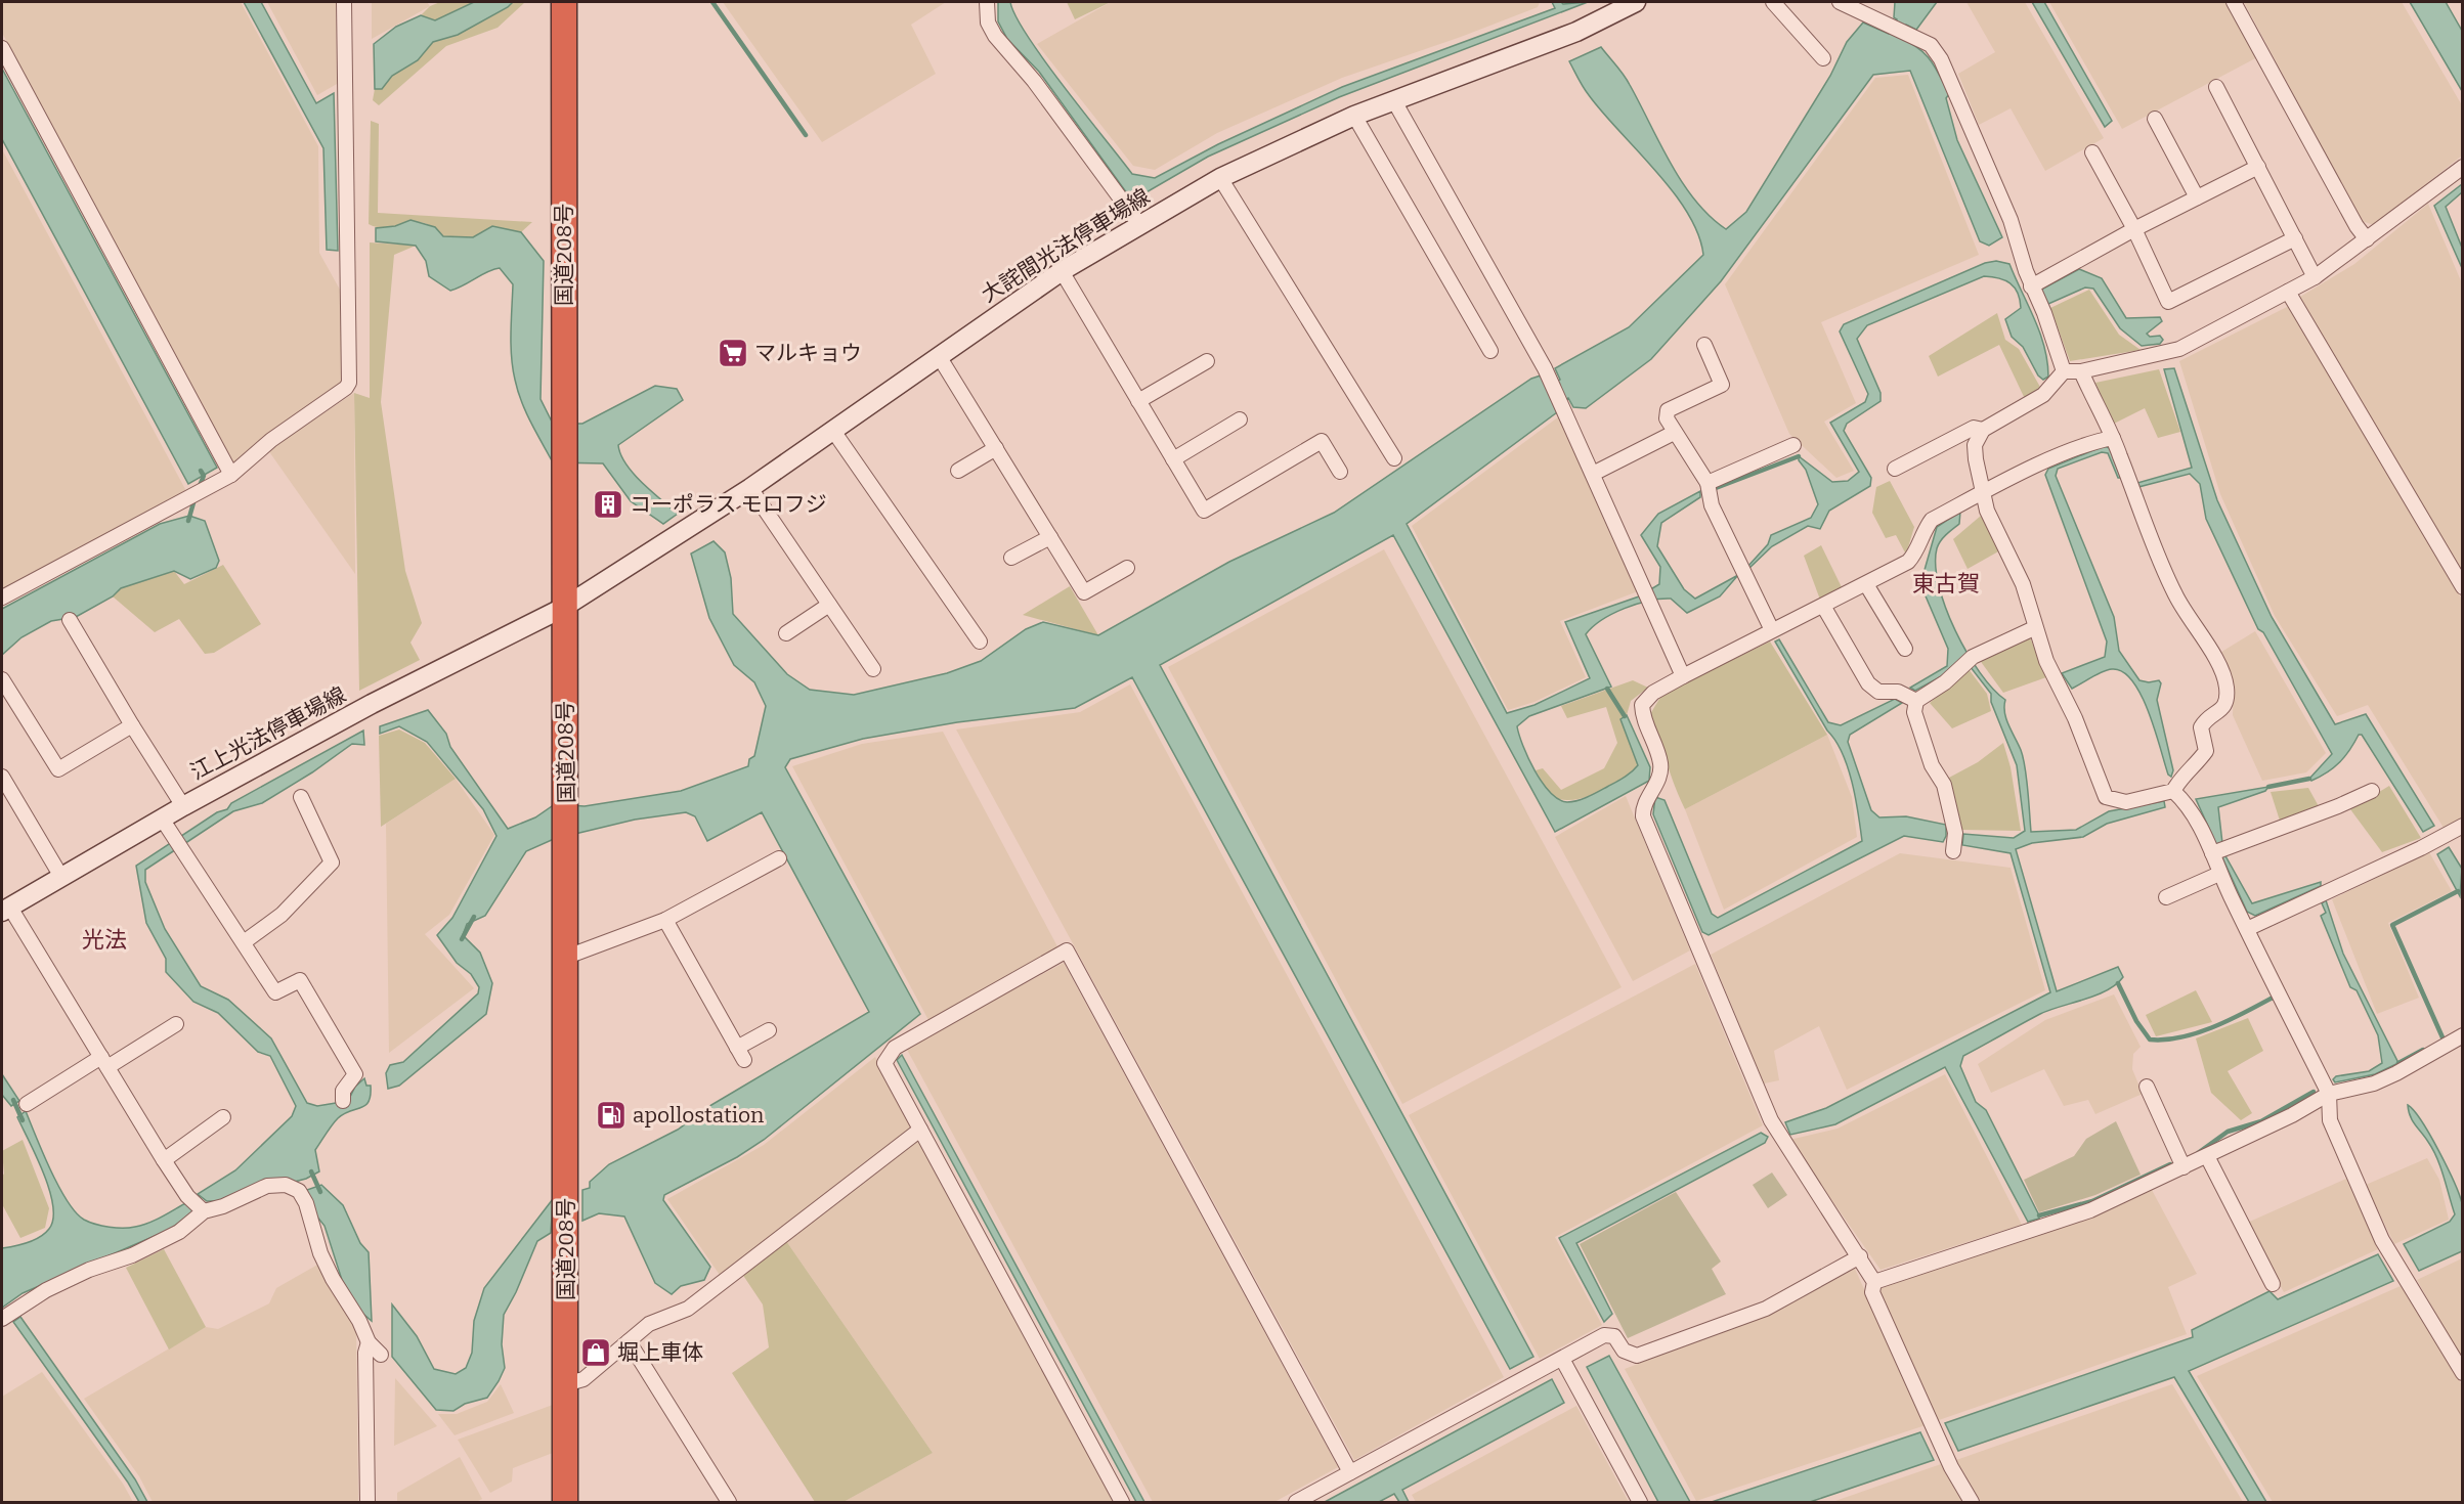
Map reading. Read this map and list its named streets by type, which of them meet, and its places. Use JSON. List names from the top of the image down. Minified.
{"streets":{"highway":["国道208号"],"main road":["大詫間光法停車場線","江上光法停車場線"]},"crossings":[["大詫間光法停車場線","国道208号"],["大詫間光法停車場線","江上光法停車場線"],["国道208号","江上光法停車場線"]],"districts":["東古賀","光法"],"places":{"supermarket":["マルキョウ"],"building":["コーポラス モロフジ"],"fuel station":["apollostation"],"shop":["堀上車体"]}}
